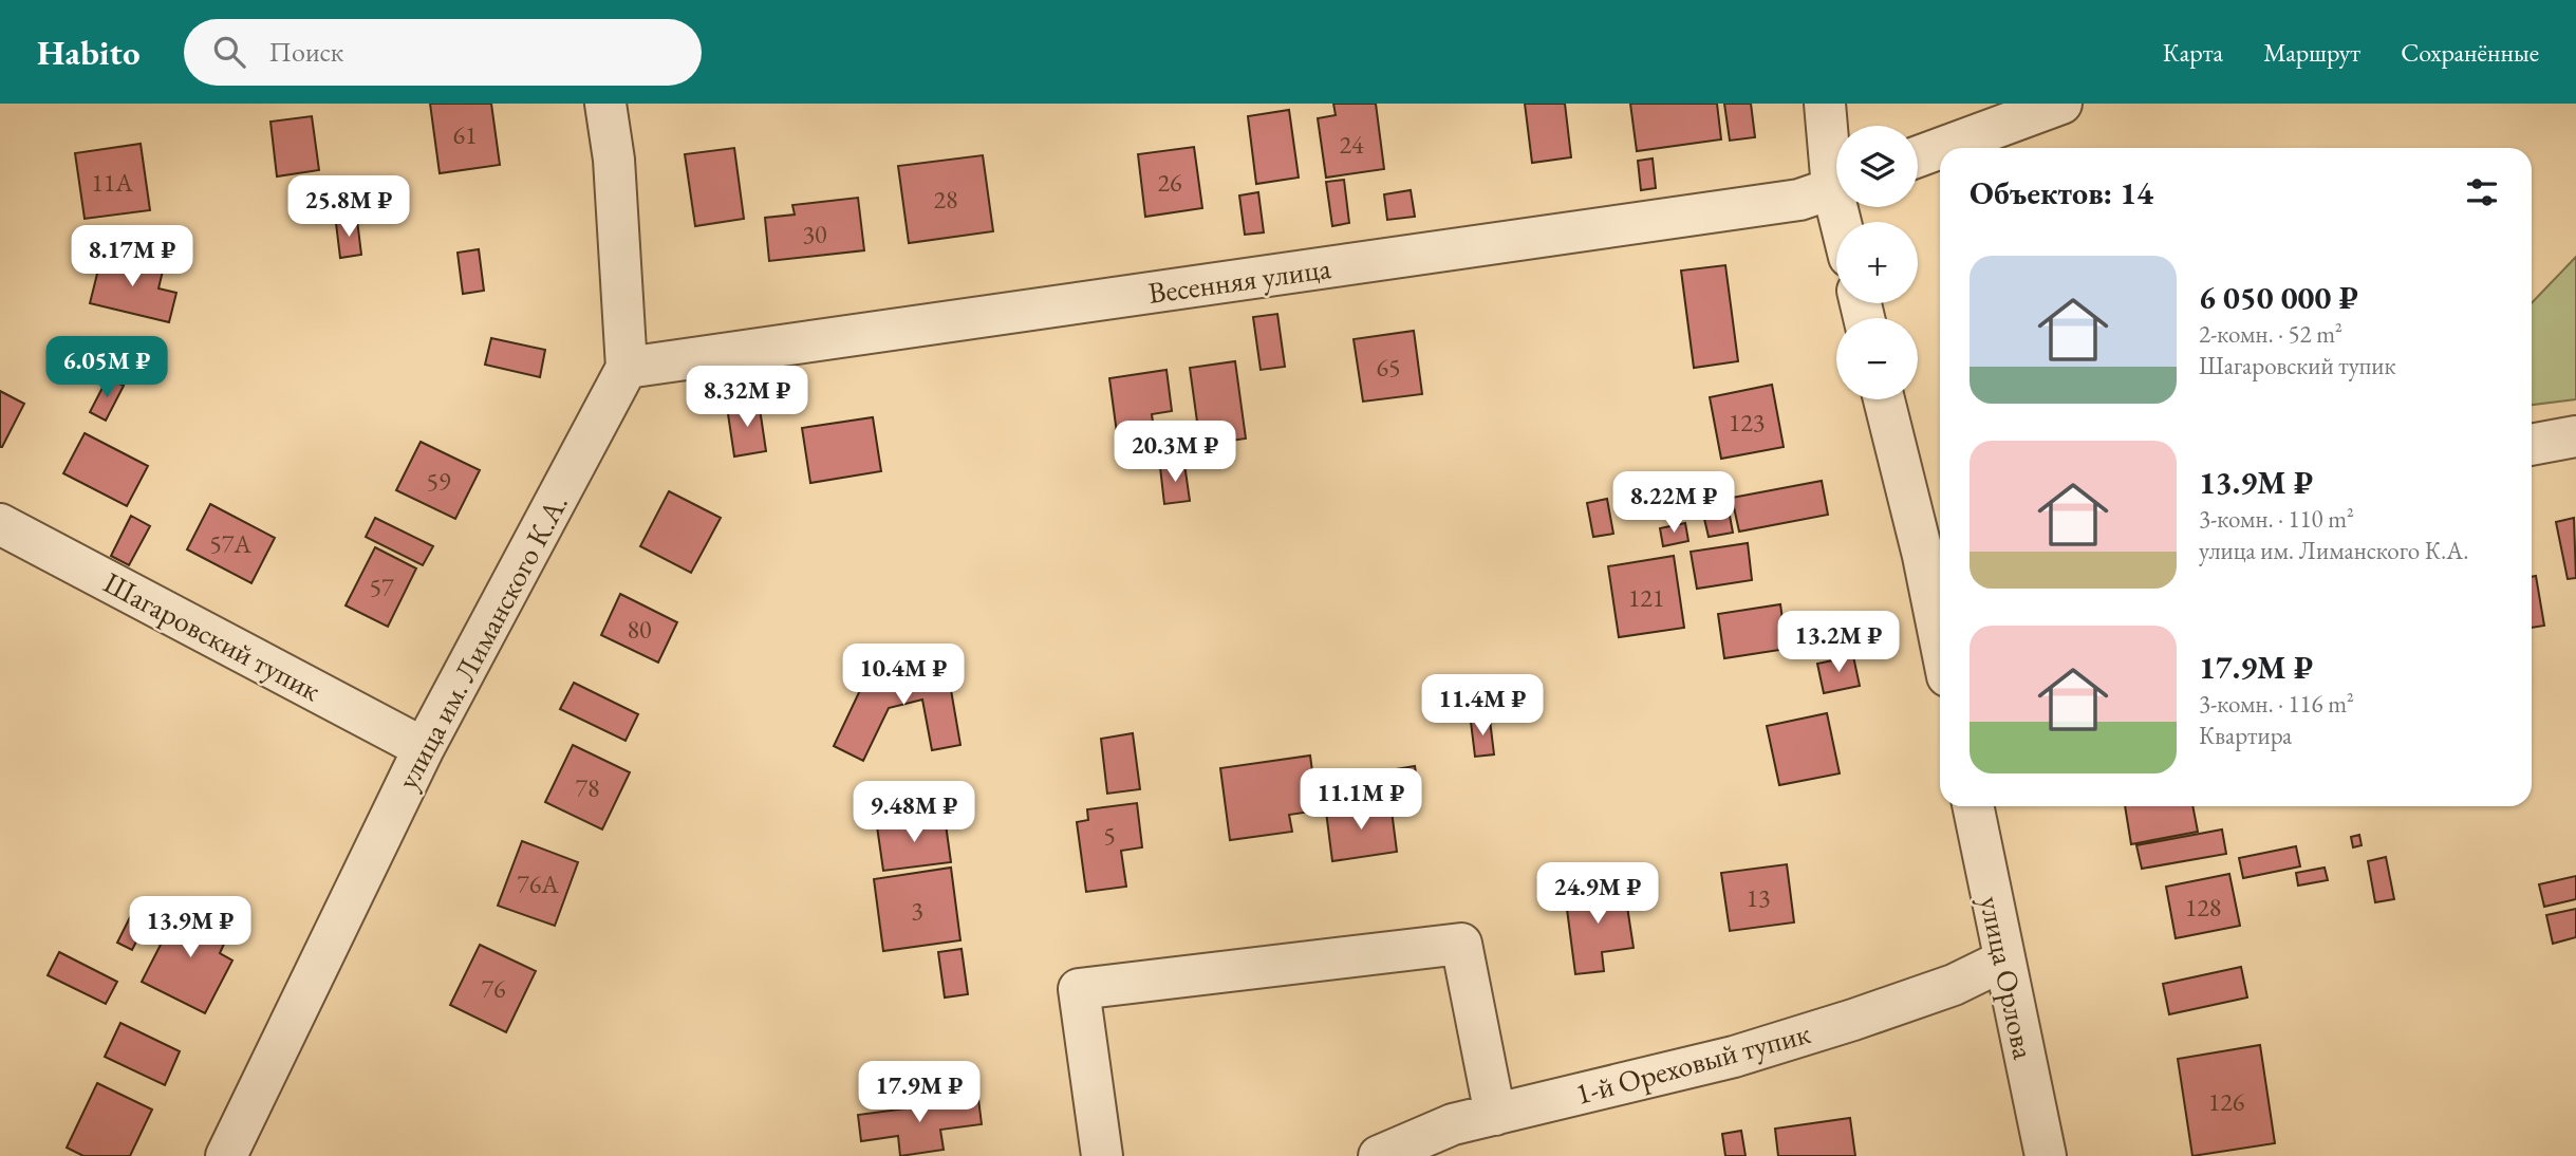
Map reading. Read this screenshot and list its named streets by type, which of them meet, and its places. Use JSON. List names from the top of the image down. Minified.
{"streets":{"street":["Весенняя улица","Шагаровский тупик","улица им. Лиманского К.А.","улица Орлова","1-й Ореховый тупик"]},"crossings":[["Весенняя улица","улица им. Лиманского К.А."],["Шагаровский тупик","улица им. Лиманского К.А."],["улица Орлова","1-й Ореховый тупик"]],"house_numbers":["61","24","11А","26","28","30","65","123","59","57А","57","121","80","78","5","76А","13","128","3","76","126"],"page":{"header":"Habito","search":"Поиск","nav":["Карта","Маршрут","Сохранённые"],"map_buttons":["+","−"],"heading":"Объектов: 14","price":["25.8M ₽","8.17M ₽","6.05M ₽","8.32M ₽","20.3M ₽","8.22M ₽","13.2M ₽","10.4M ₽","11.4M ₽","11.1M ₽","9.48M ₽","24.9M ₽","13.9M ₽","17.9M ₽"],"list":[{"name":"6 050 000 ₽","note":"2-комн. · 52 m² · Шагаровский тупик"},{"name":"13.9M ₽","note":"3-комн. · 110 m² · улица им. Лиманского К.А."},{"name":"17.9M ₽","note":"3-комн. · 116 m² · Квартира"}]}}
